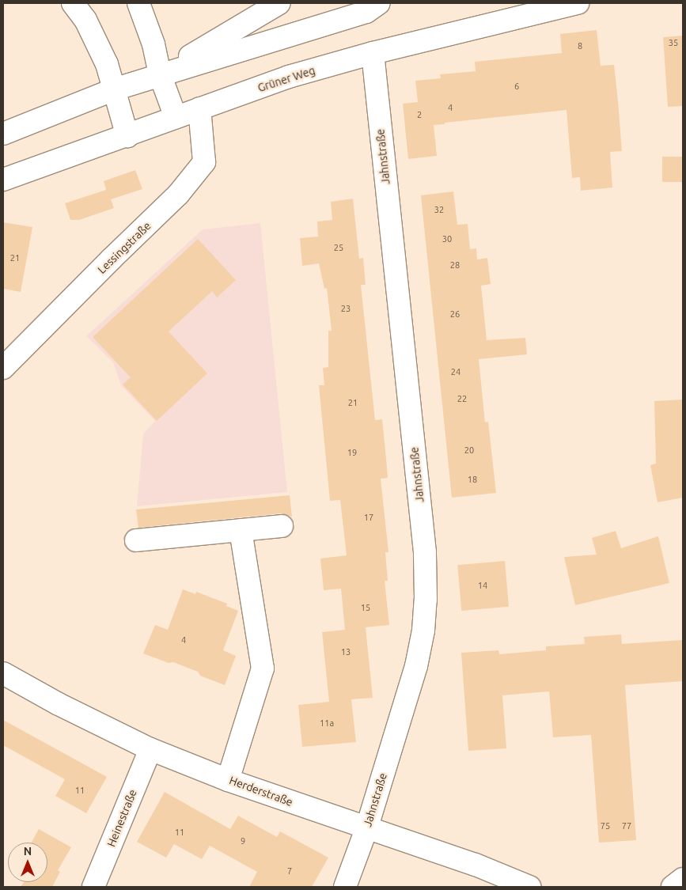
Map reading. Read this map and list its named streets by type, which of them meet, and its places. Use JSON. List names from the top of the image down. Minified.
{"streets":{"street":["Grüner Weg","Jahnstraße","Lessingstraße","Herderstraße","Heinestraße"]},"crossings":[["Grüner Weg","Jahnstraße"],["Grüner Weg","Lessingstraße"],["Jahnstraße","Herderstraße"],["Herderstraße","Heinestraße"]],"house_numbers":["35","8","6","4","2","32","30","25","21","28","23","26","24","22","21","20","19","18","17","14","15","4","13","11a","11","75","77","11","9","7"],"north":"top"}
